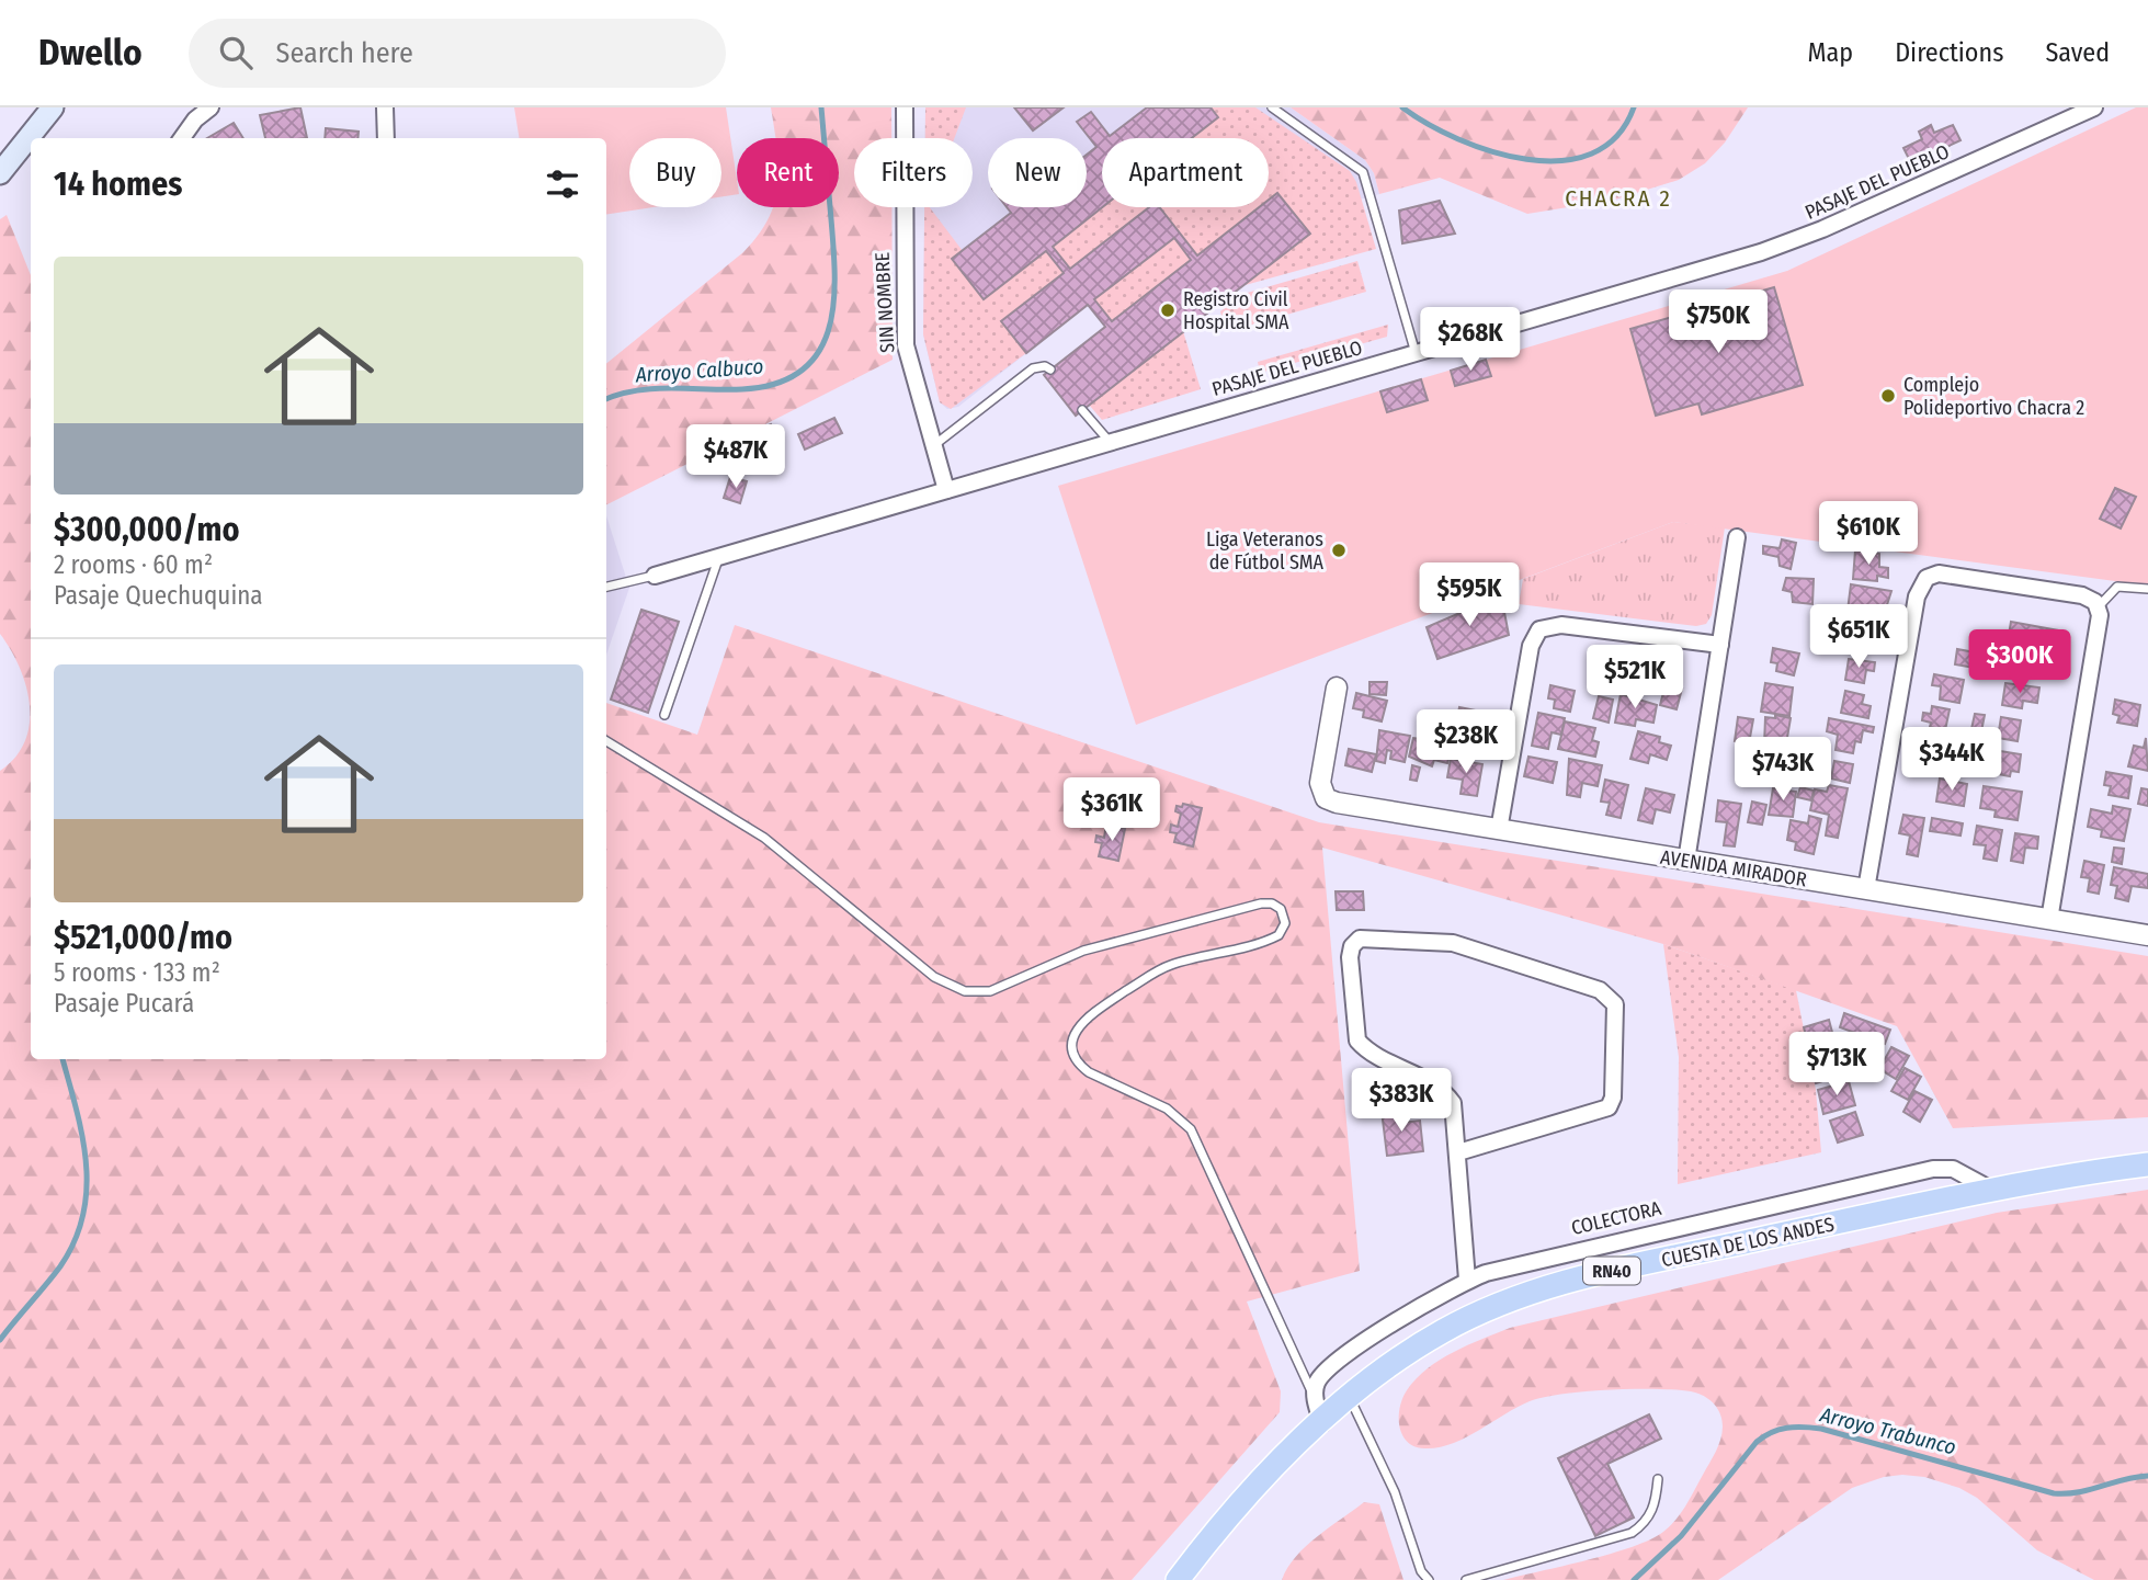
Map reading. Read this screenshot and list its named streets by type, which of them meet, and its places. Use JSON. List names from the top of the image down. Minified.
{"streets":{"main road":["CUESTA DE LOS ANDES","RN40"],"street":["PASAJE DEL PUEBLO","SIN NOMBRE","AVENIDA MIRADOR","COLECTORA"]},"crossings":[["PASAJE DEL PUEBLO","SIN NOMBRE"],["COLECTORA","CUESTA DE LOS ANDES"]],"districts":["CHACRA 2"],"water":["Arroyo Calbuco","Arroyo Trabunco"],"places":["Registro Civil Hospital SMA","Complejo Polideportivo Chacra 2","Liga Veteranos de Fútbol SMA"],"page":{"header":"Dwello","search":"Search here","nav":["Map","Directions","Saved"],"chip":["Buy","Rent","Filters","New","Apartment"],"heading":"14 homes","list":[{"name":"$300,000/mo","note":"2 rooms · 60 m² · Pasaje Quechuquina"},{"name":"$521,000/mo","note":"5 rooms · 133 m² · Pasaje Pucará"}],"price":["$750K","$268K","$487K","$610K","$595K","$651K","$300K","$521K","$238K","$344K","$743K","$361K","$713K","$383K"]}}
